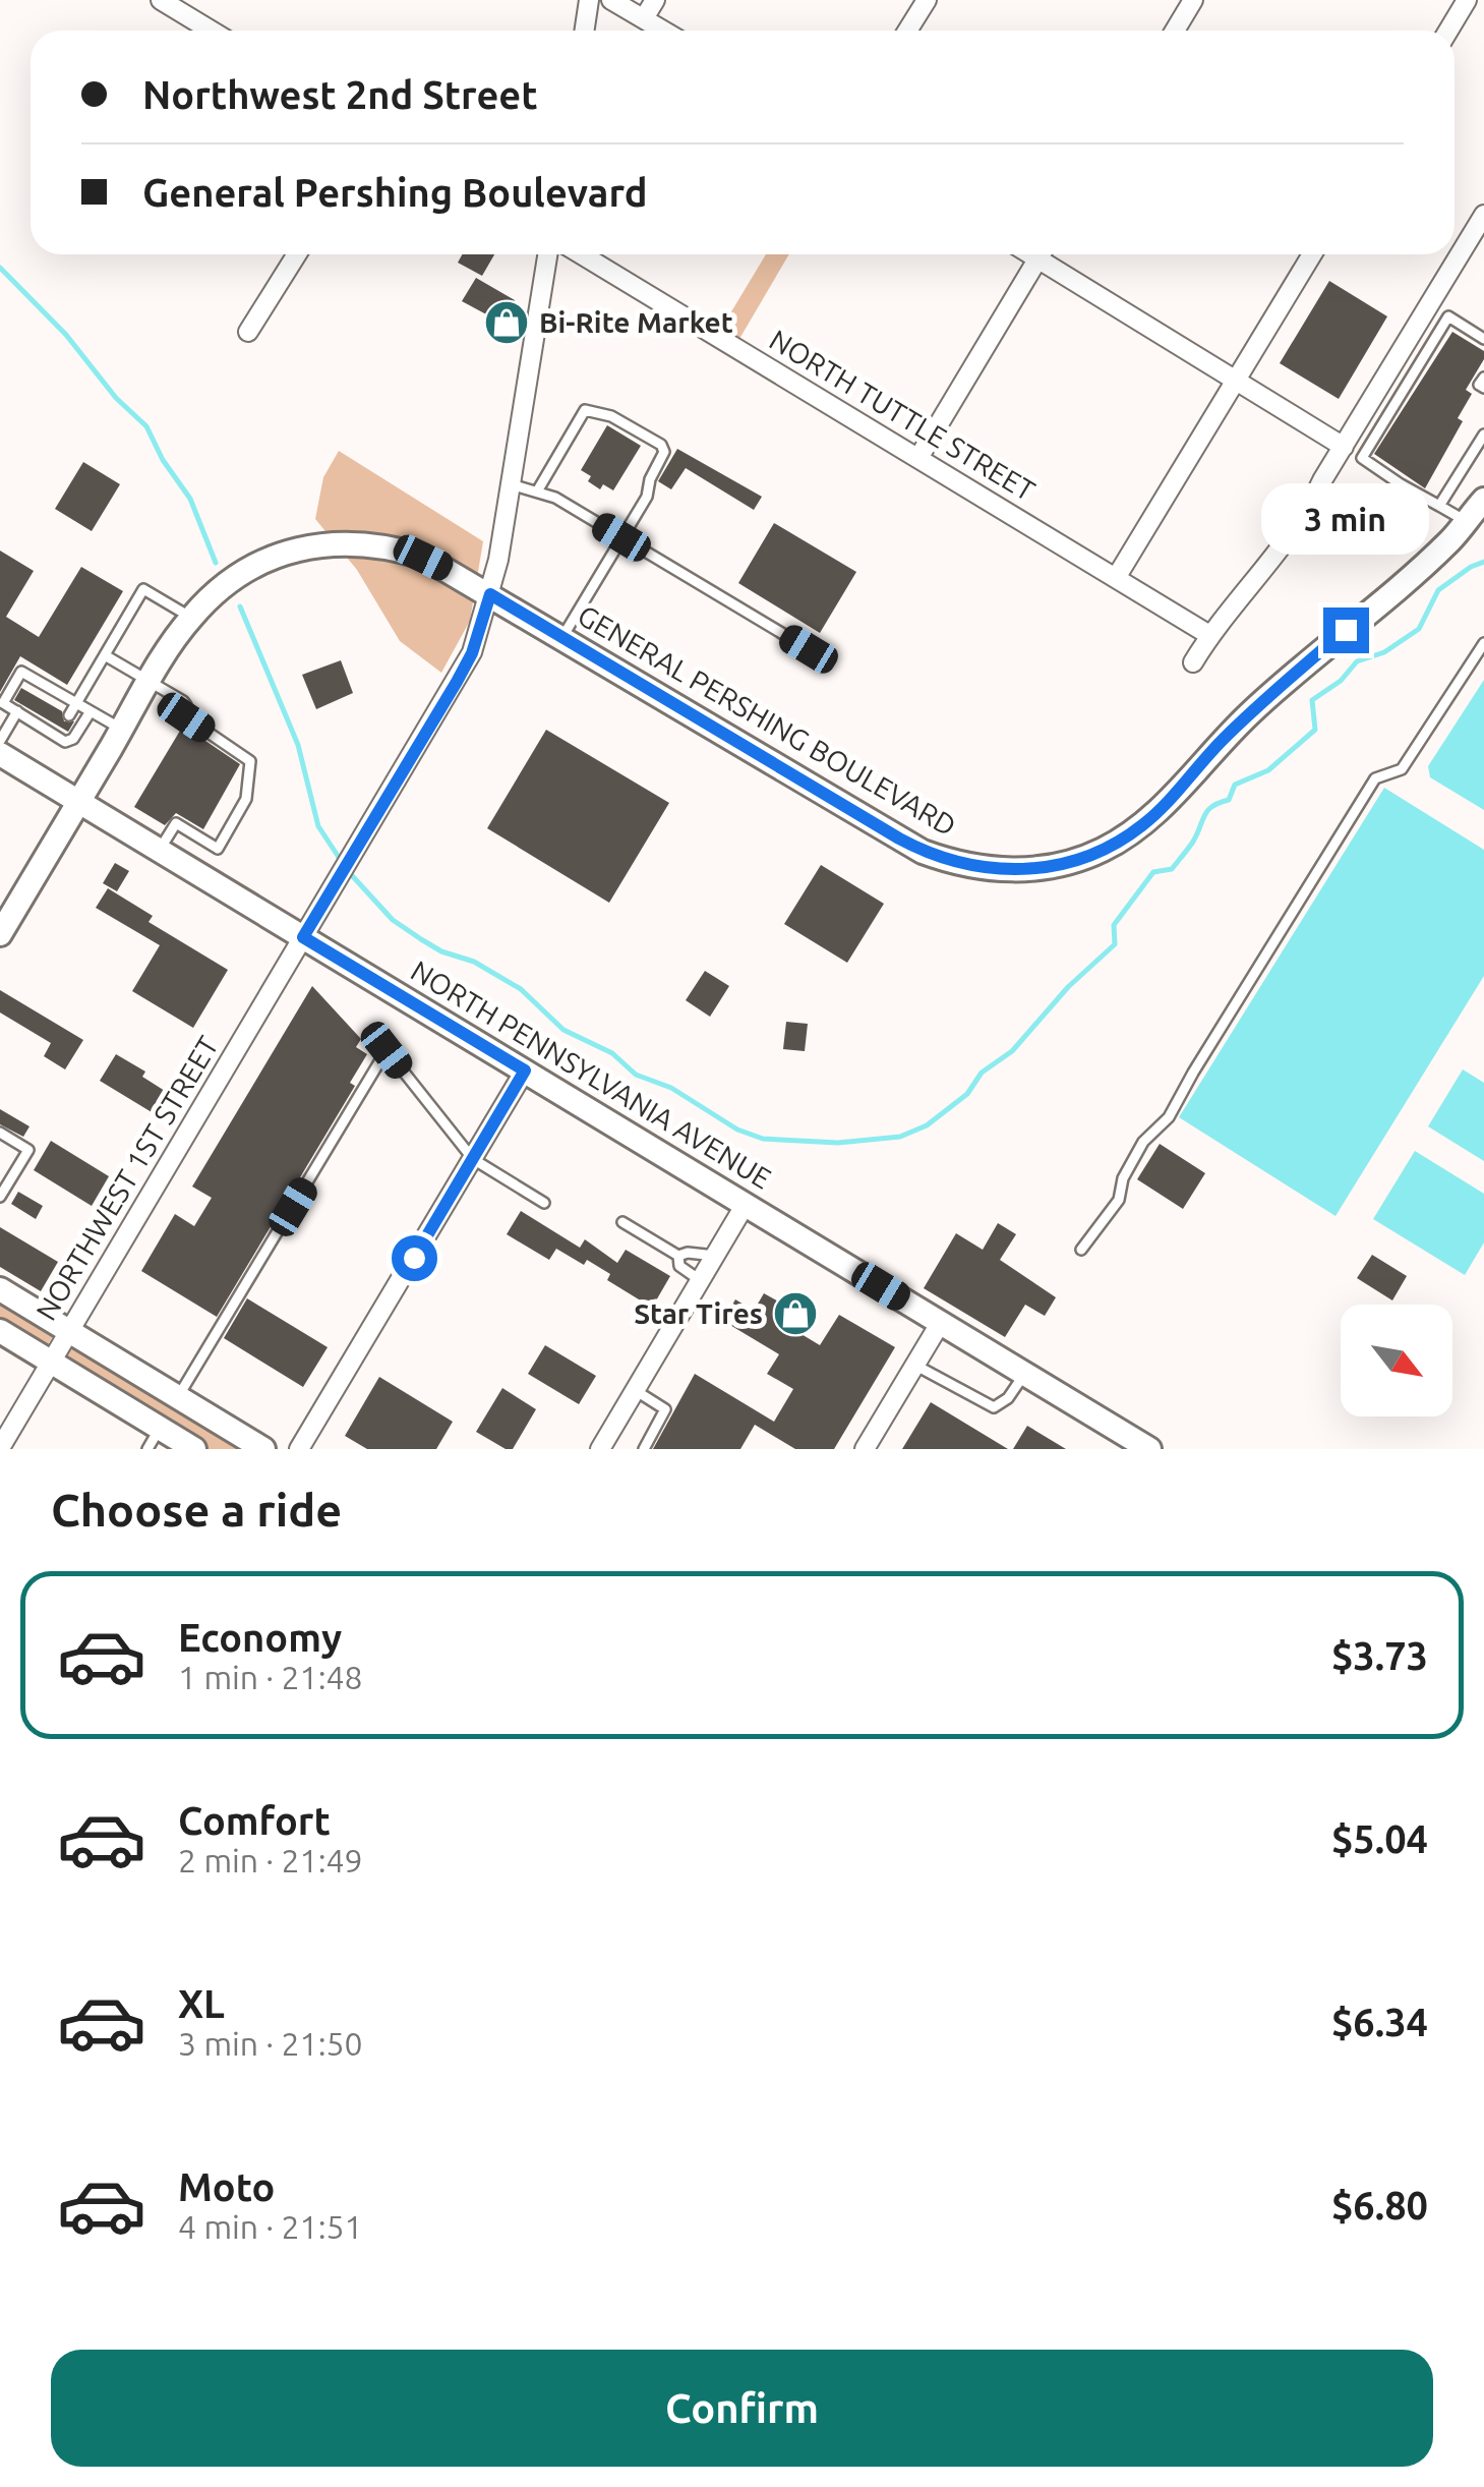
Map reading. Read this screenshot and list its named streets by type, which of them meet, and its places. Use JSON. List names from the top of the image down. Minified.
{"streets":{"main road":["GENERAL PERSHING BOULEVARD","NORTH PENNSYLVANIA AVENUE"],"street":["NORTH TUTTLE STREET","NORTHWEST 1ST STREET"]},"crossings":[["GENERAL PERSHING BOULEVARD","NORTH PENNSYLVANIA AVENUE"],["GENERAL PERSHING BOULEVARD","NORTHWEST 1ST STREET"],["NORTH PENNSYLVANIA AVENUE","NORTHWEST 1ST STREET"]],"places":{"shop":["Bi-Rite Market","Star Tires"]},"north":"bottom right","page":{"banner":["Northwest 2nd Street","General Pershing Boulevard"],"bubble":"3 min","heading":"Choose a ride","list":[{"name":"Economy","note":"1 min · 21:48","value":"$3.73"},{"name":"Comfort","note":"2 min · 21:49","value":"$5.04"},{"name":"XL","note":"3 min · 21:50","value":"$6.34"},{"name":"Moto","note":"4 min · 21:51","value":"$6.80"}],"buttons":"Confirm"}}
